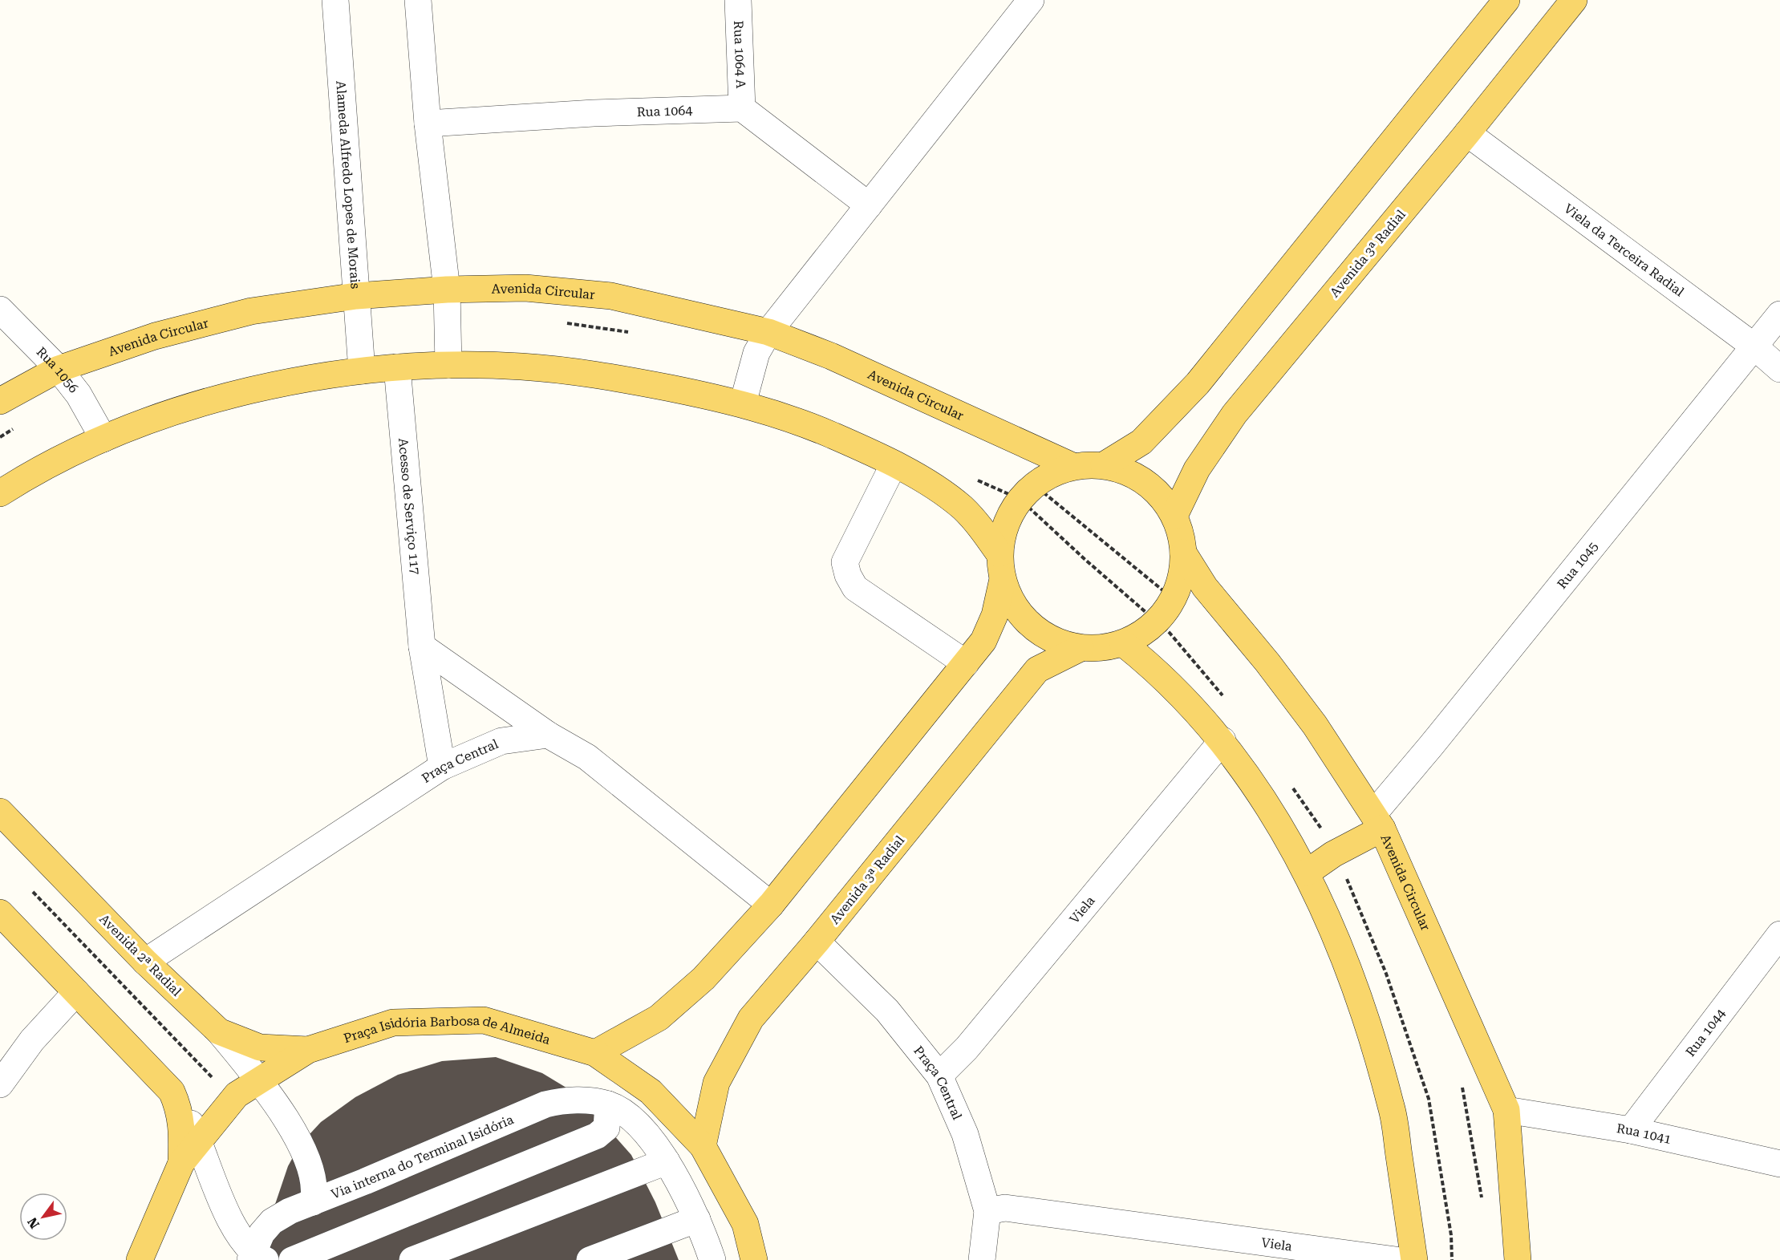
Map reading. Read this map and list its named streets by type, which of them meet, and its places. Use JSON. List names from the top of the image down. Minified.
{"streets":{"main road":["Avenida 3ª Radial","Avenida Circular","Avenida 2ª Radial","Praça Isidória Barbosa de Almeida"],"street":["Rua 1064 A","Rua 1064","Alameda Alfredo Lopes de Morais","Viela da Terceira Radial","Rua 1056","Acesso de Serviço 117","Rua 1045","Praça Central","Viela","Rua 1044","Rua 1041","Via interna do Terminal Isidória"]},"crossings":[["Rua 1064 A","Rua 1064"],["Alameda Alfredo Lopes de Morais","Avenida Circular"],["Viela da Terceira Radial","Avenida 3ª Radial"],["Viela da Terceira Radial","Rua 1045"],["Avenida 3ª Radial","Praça Central"],["Avenida 3ª Radial","Praça Isidória Barbosa de Almeida"],["Avenida Circular","Rua 1056"],["Avenida Circular","Rua 1045"],["Avenida Circular","Rua 1041"],["Acesso de Serviço 117","Praça Central"],["Praça Central","Viela"],["Praça Central","Avenida 2ª Radial"],["Avenida 2ª Radial","Praça Isidória Barbosa de Almeida"],["Rua 1044","Rua 1041"],["Praça Isidória Barbosa de Almeida","Via interna do Terminal Isidória"]],"north":"bottom left"}
